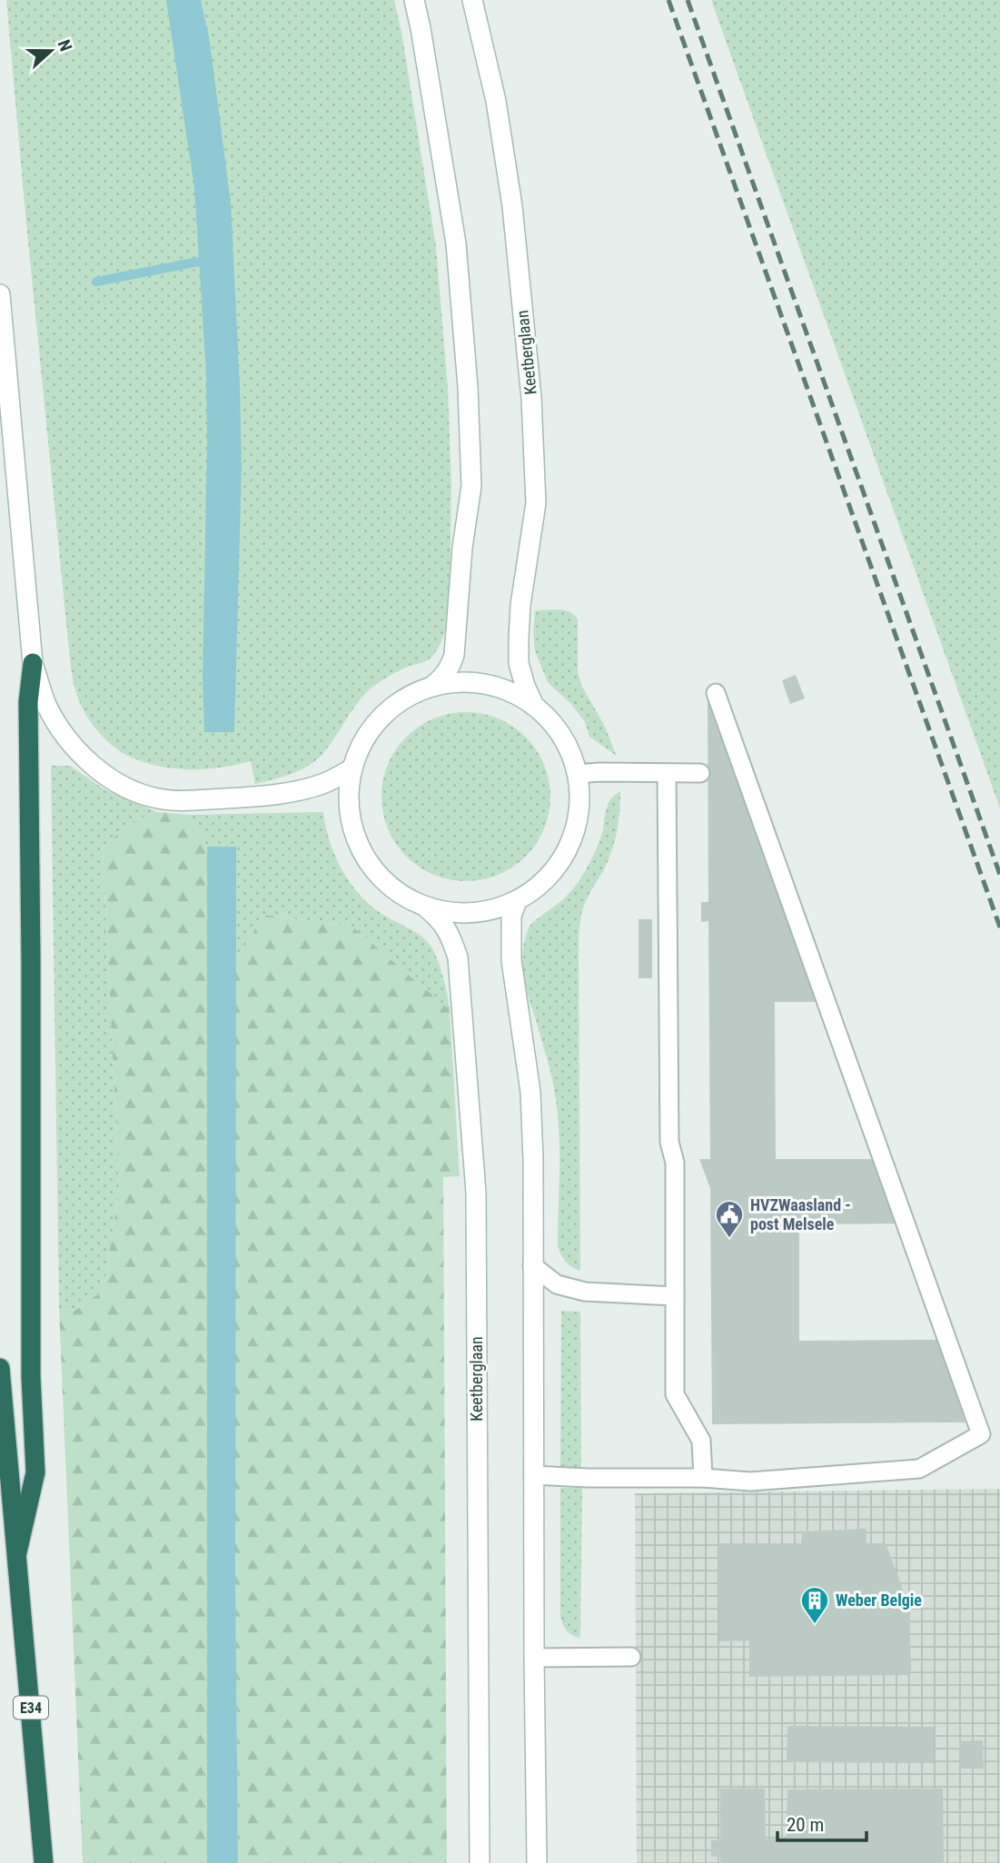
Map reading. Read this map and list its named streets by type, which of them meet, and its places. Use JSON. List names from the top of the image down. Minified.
{"streets":{"highway":["E34"],"main road":["Keetberglaan"]},"places":{"public building":["HVZWaasland - post Melsele"],"building":["Weber Belgie"]},"scale_bar":"20 m","north":"right"}
